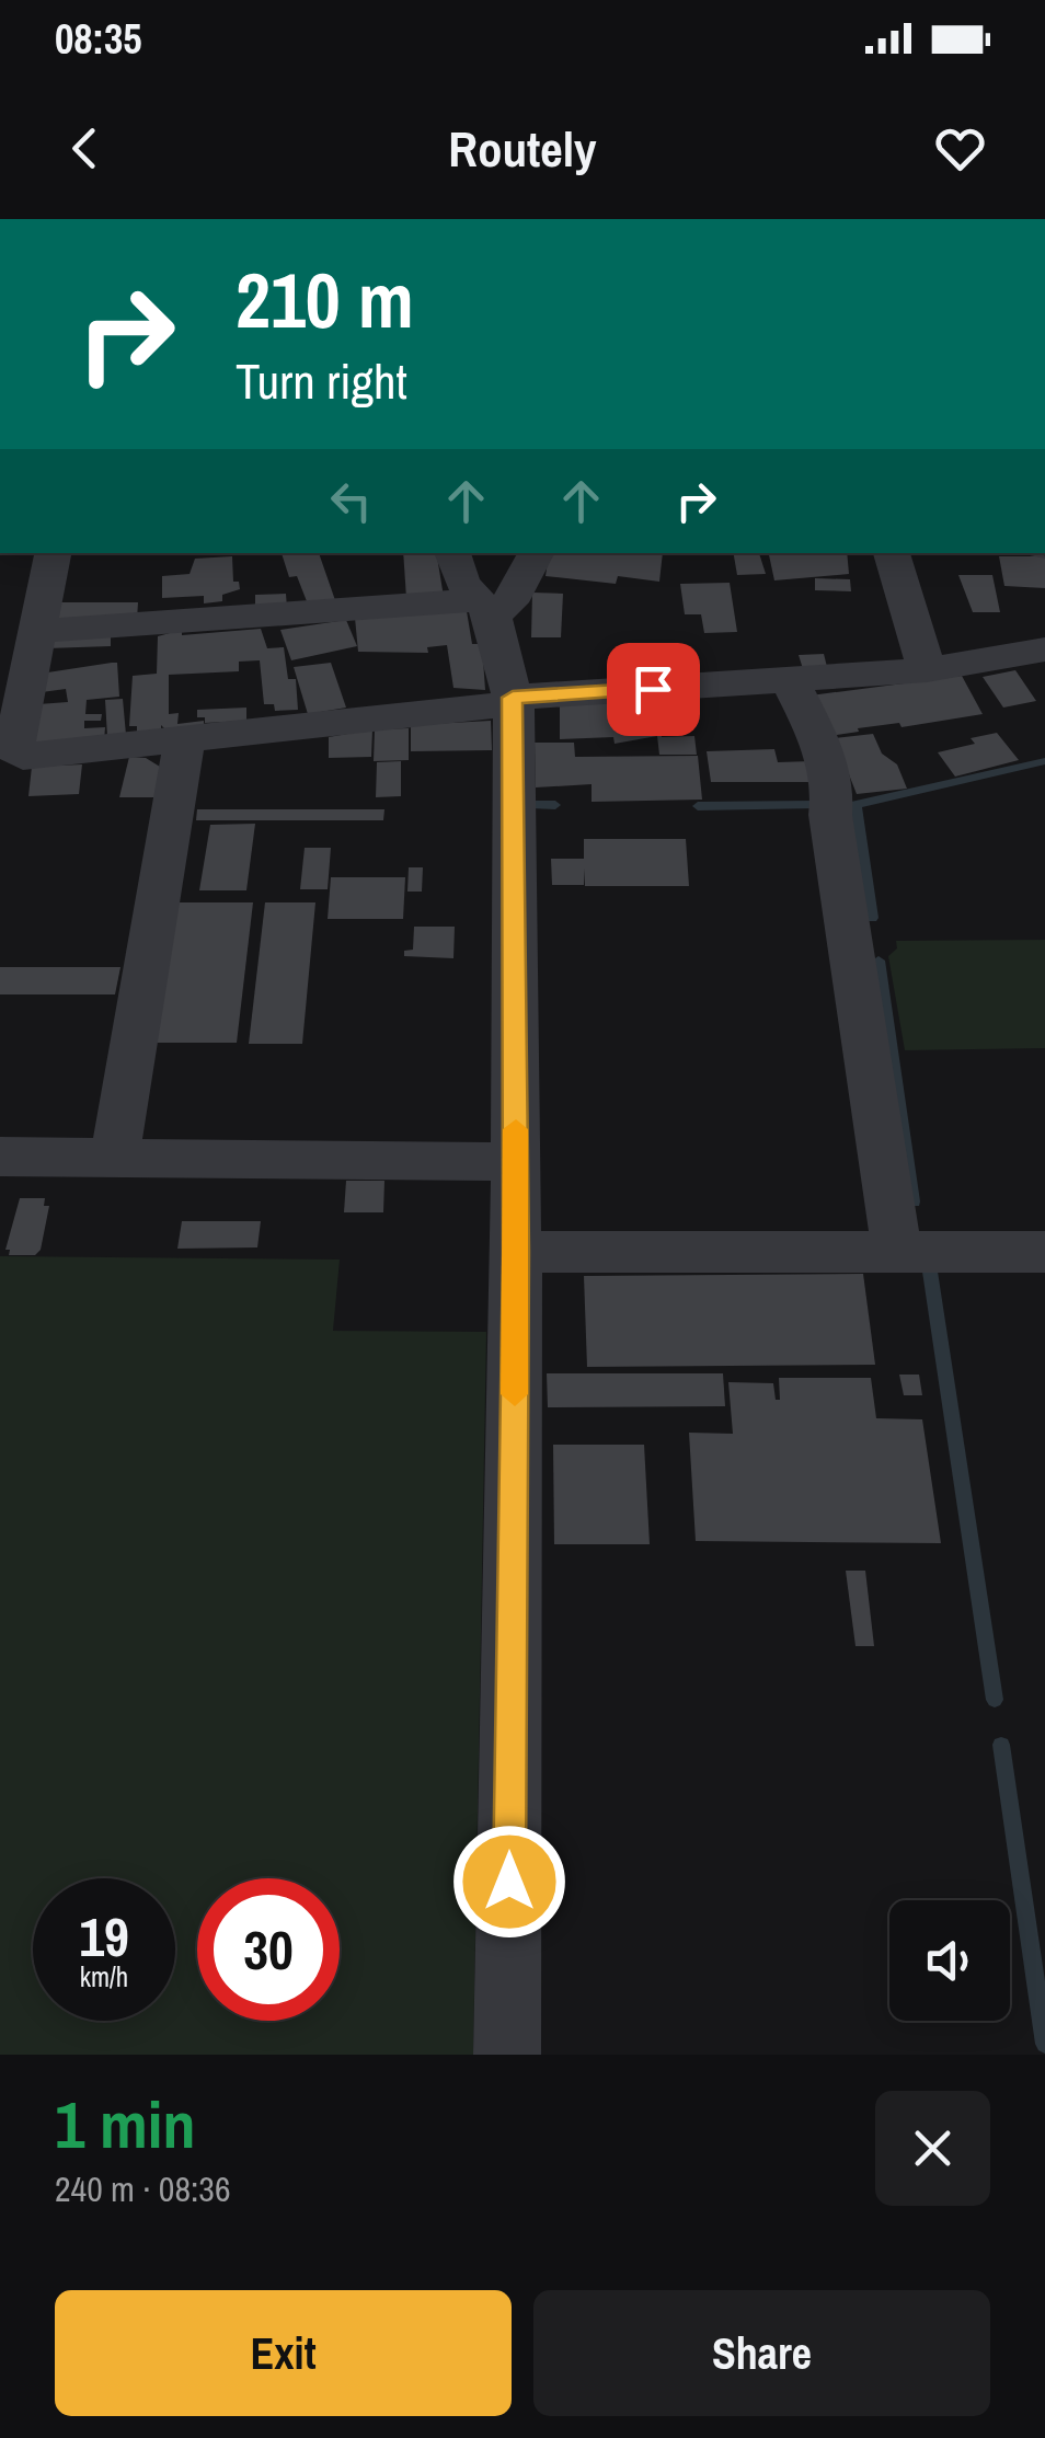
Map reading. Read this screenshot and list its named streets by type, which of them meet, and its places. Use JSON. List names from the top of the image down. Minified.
{"page":{"status":"08:35","header":"Routely","turn":["210 m","Turn right"],"speed":"19 km/h","limit":"30","heading":["1 min","240 m · 08:36"],"buttons":["Exit","Share"]}}
